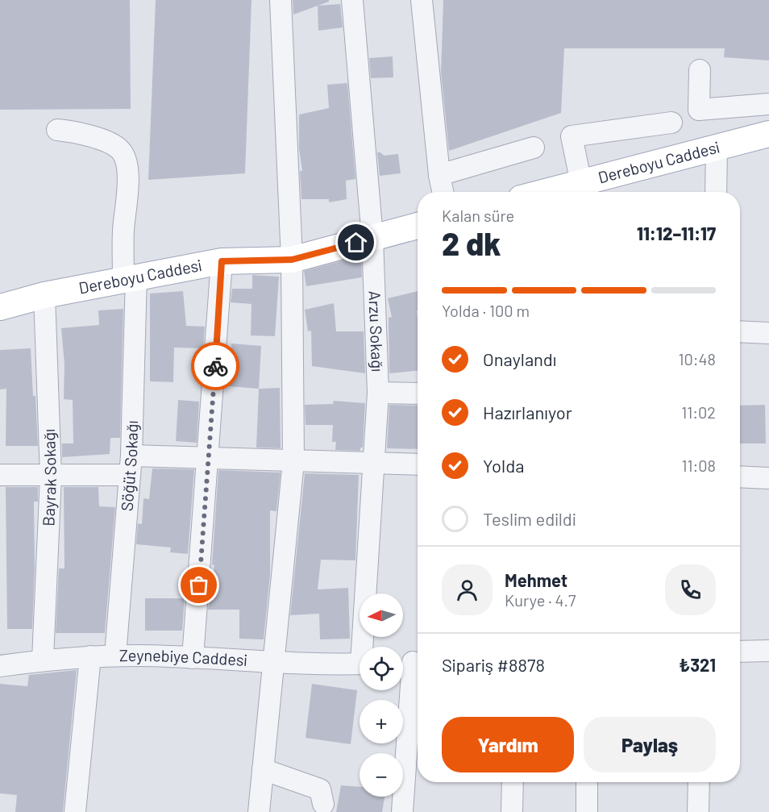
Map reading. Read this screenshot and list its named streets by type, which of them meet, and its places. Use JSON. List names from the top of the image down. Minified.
{"streets":{"main road":["Dereboyu Caddesi"],"street":["Arzu Sokağı","Söğüt Sokağı","Bayrak Sokağı","Zeynebiye Caddesi"]},"crossings":[["Dereboyu Caddesi","Arzu Sokağı"],["Dereboyu Caddesi","Söğüt Sokağı"],["Dereboyu Caddesi","Bayrak Sokağı"],["Söğüt Sokağı","Zeynebiye Caddesi"],["Bayrak Sokağı","Zeynebiye Caddesi"]],"north":"left","page":{"heading":["2 dk","Kalan süre","11:12–11:17"],"panel":["Mehmet","Kurye · 4.7","Sipariş #8878","₺321"],"bar":"Yolda · 100 m","list":[["Onaylandı","10:48"],["Hazırlanıyor","11:02"],["Yolda","11:08"],"Teslim edildi"],"map_buttons":["+","−"],"buttons":["Yardım","Paylaş"]}}
